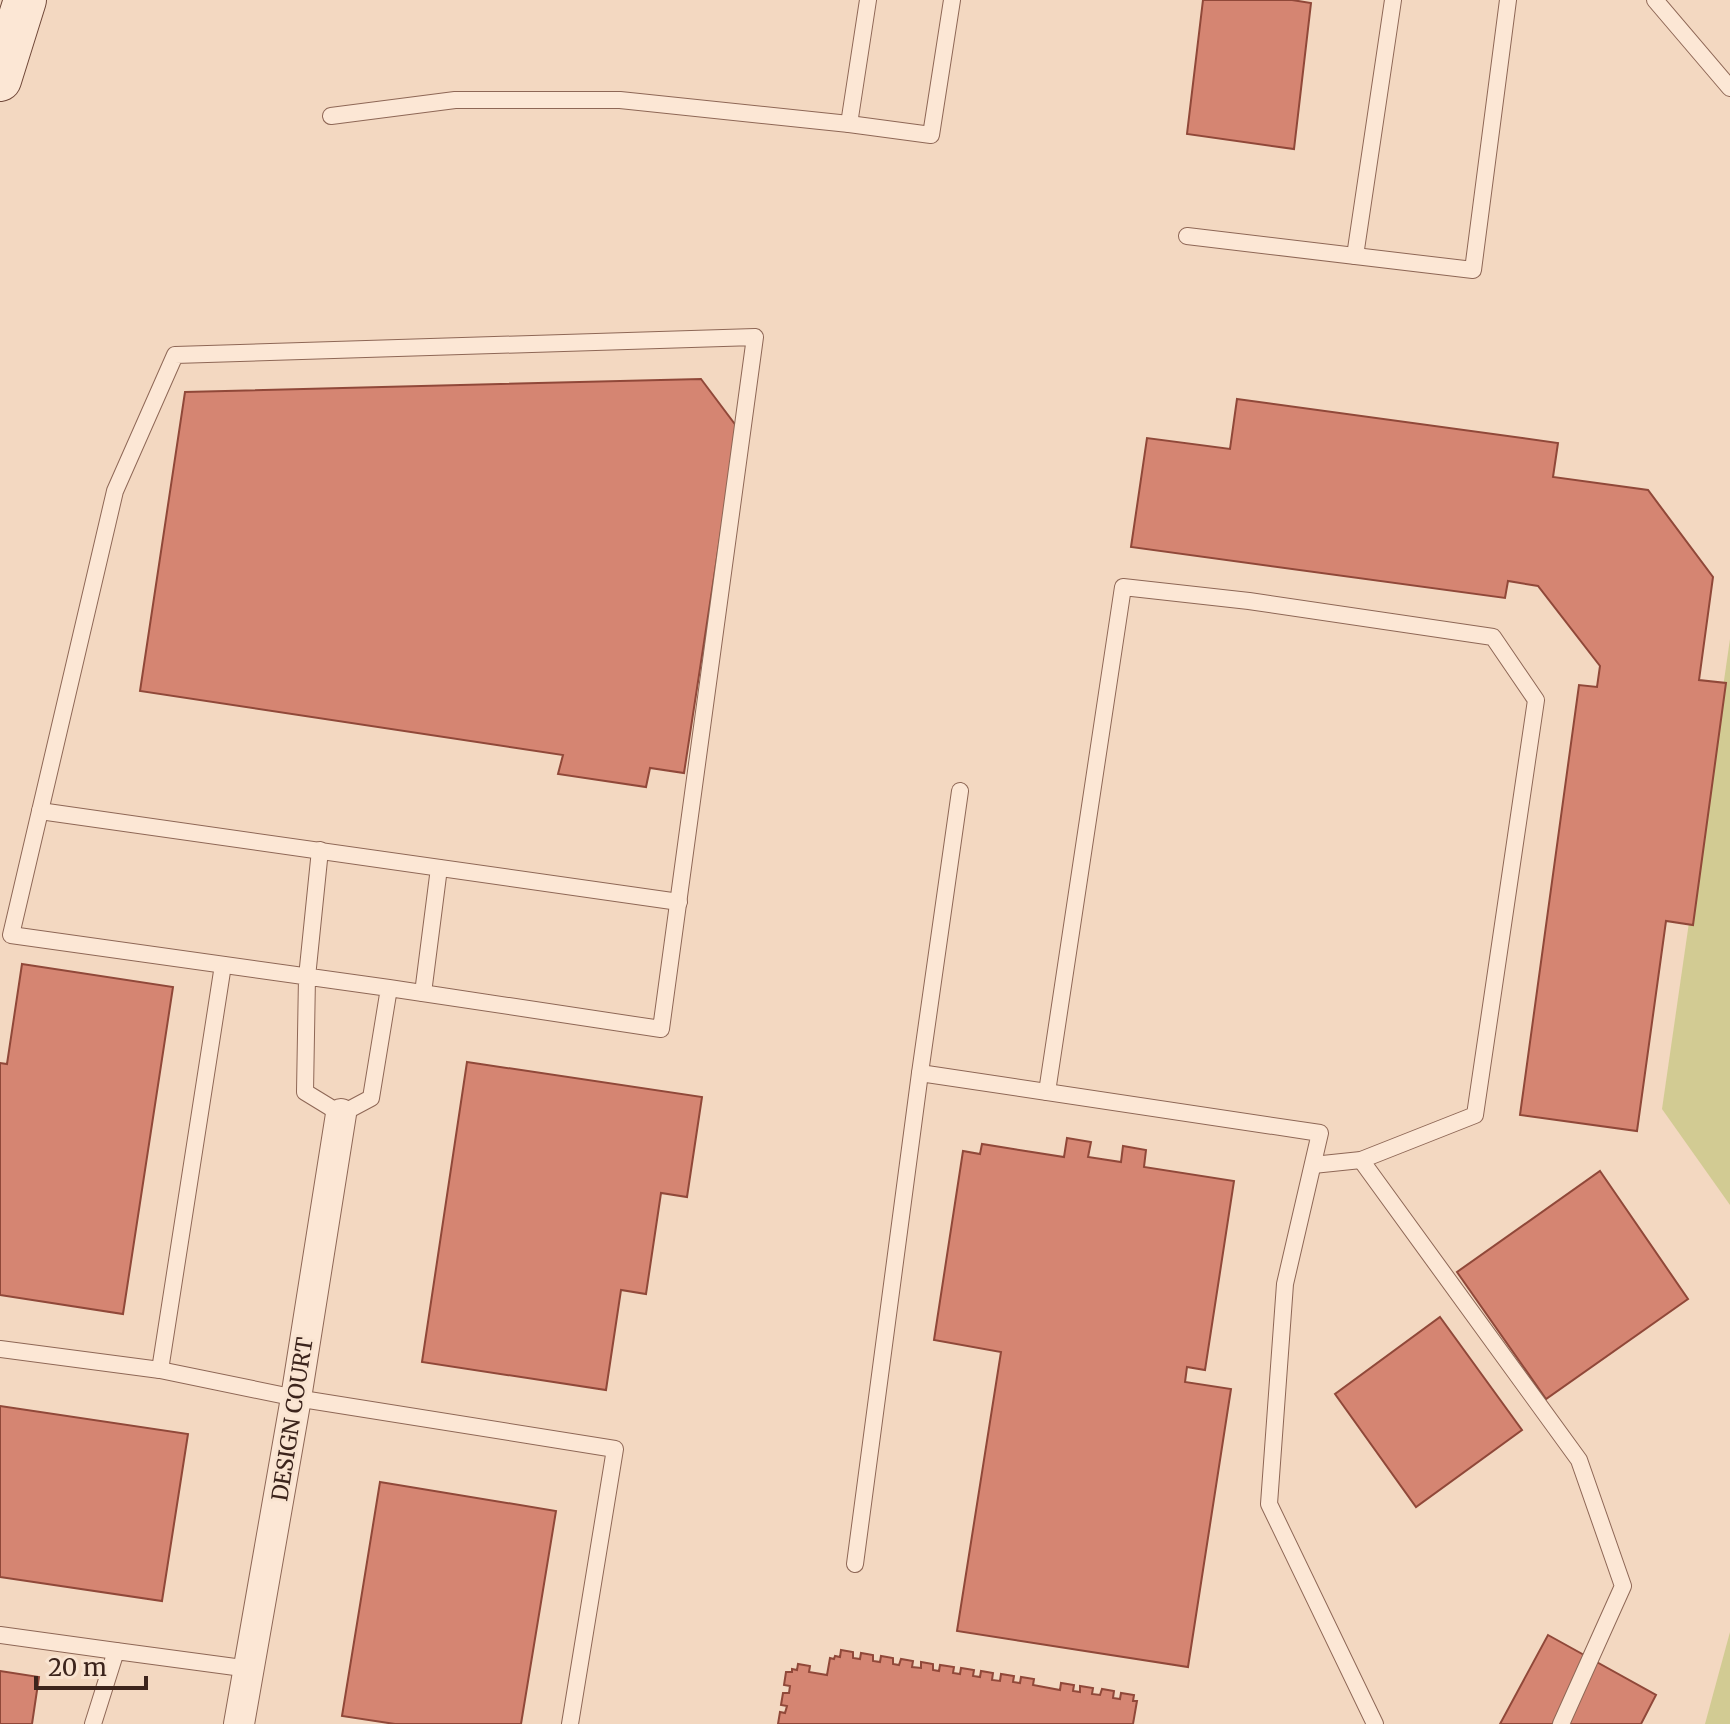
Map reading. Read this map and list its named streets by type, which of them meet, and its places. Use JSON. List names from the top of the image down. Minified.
{"streets":{"street":["DESIGN COURT"]},"scale_bar":"20 m"}
